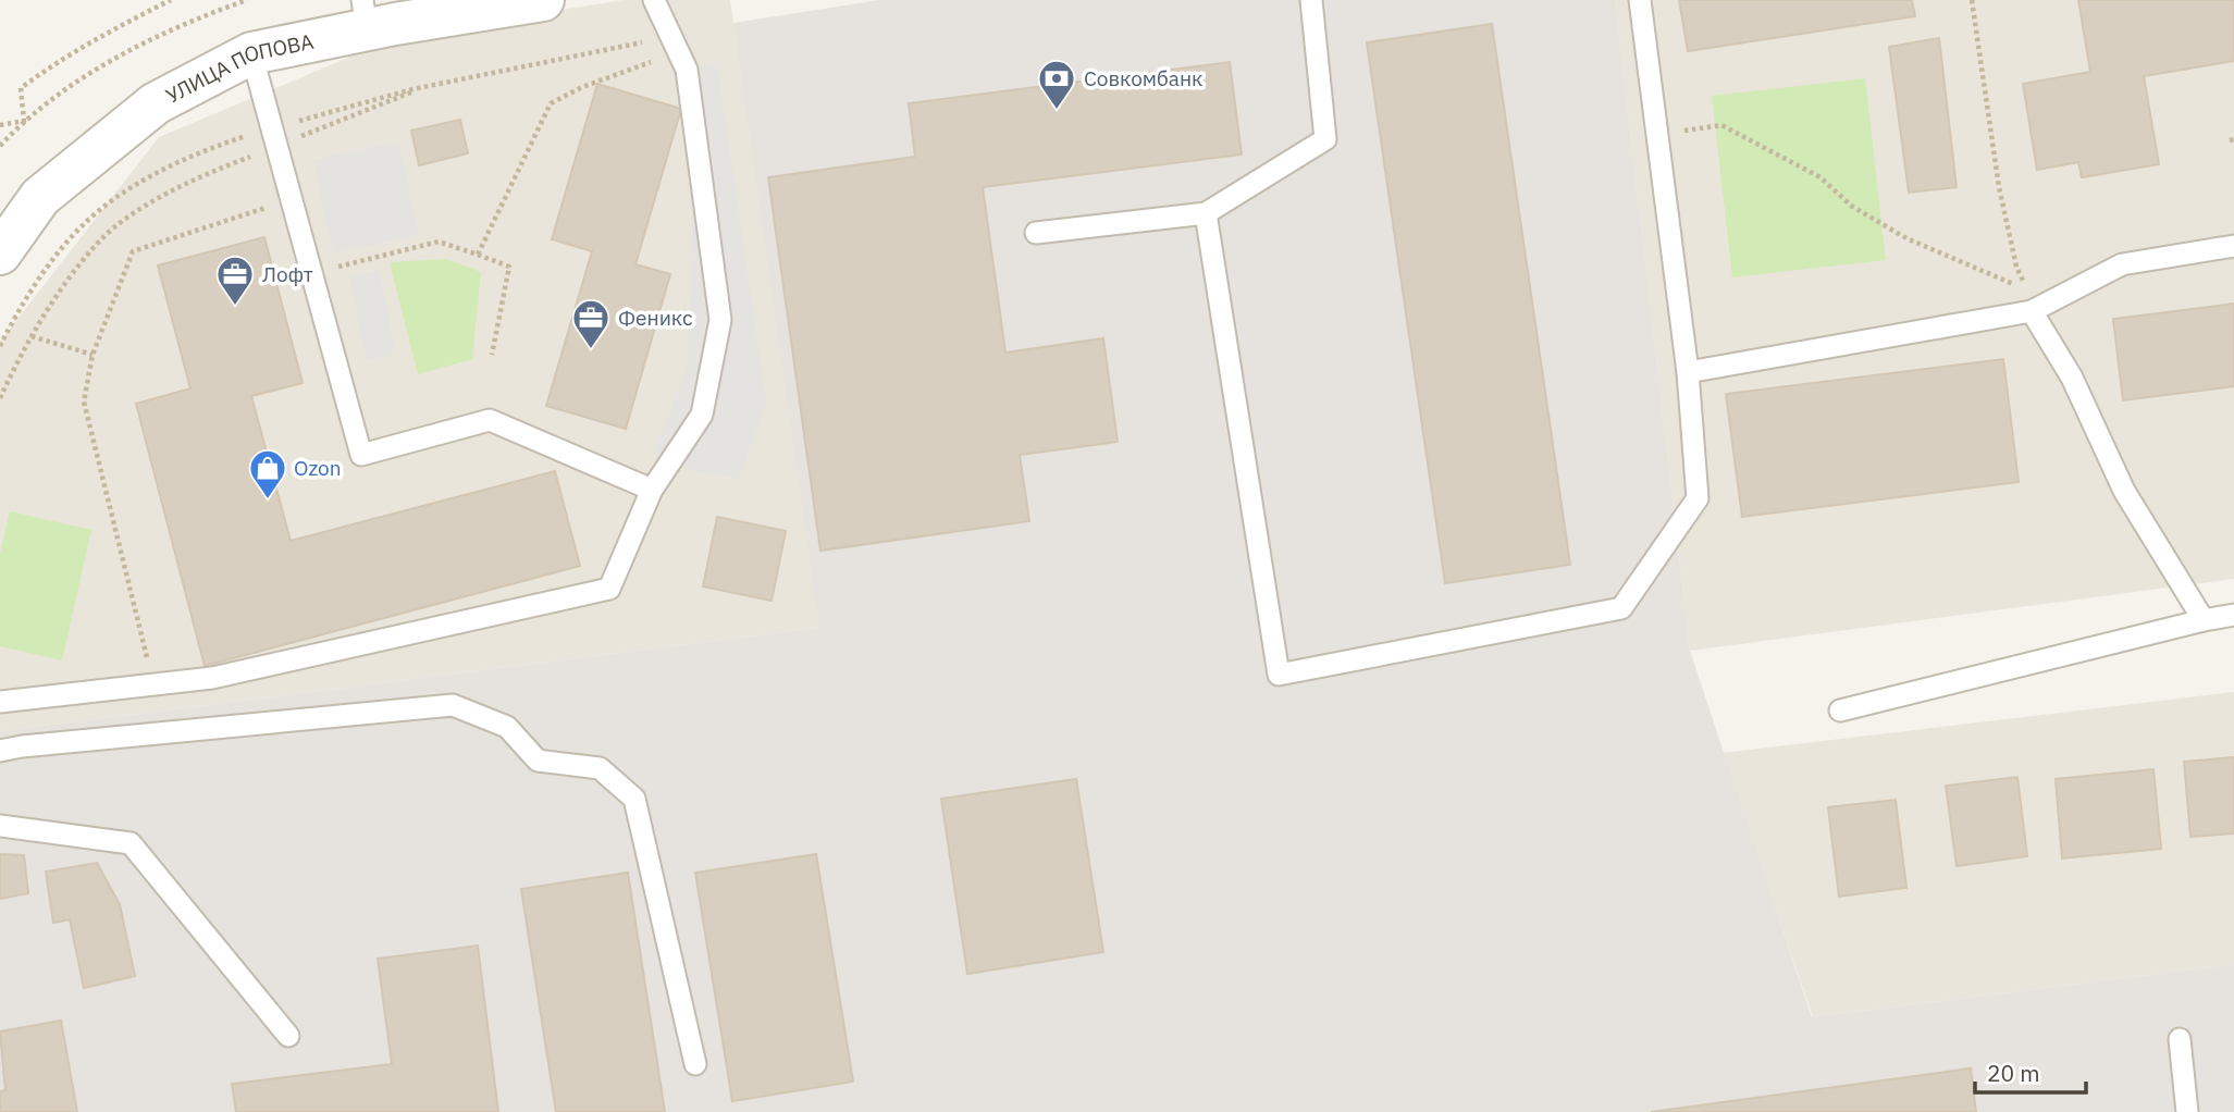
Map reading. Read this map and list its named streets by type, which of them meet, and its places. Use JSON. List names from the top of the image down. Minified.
{"streets":{"street":["УЛИЦА ПОПОВА"]},"places":{"bank":["Совкомбанк"],"office":["Лофт","Феникс"],"shop":["Ozon"]},"scale_bar":"20 m"}
